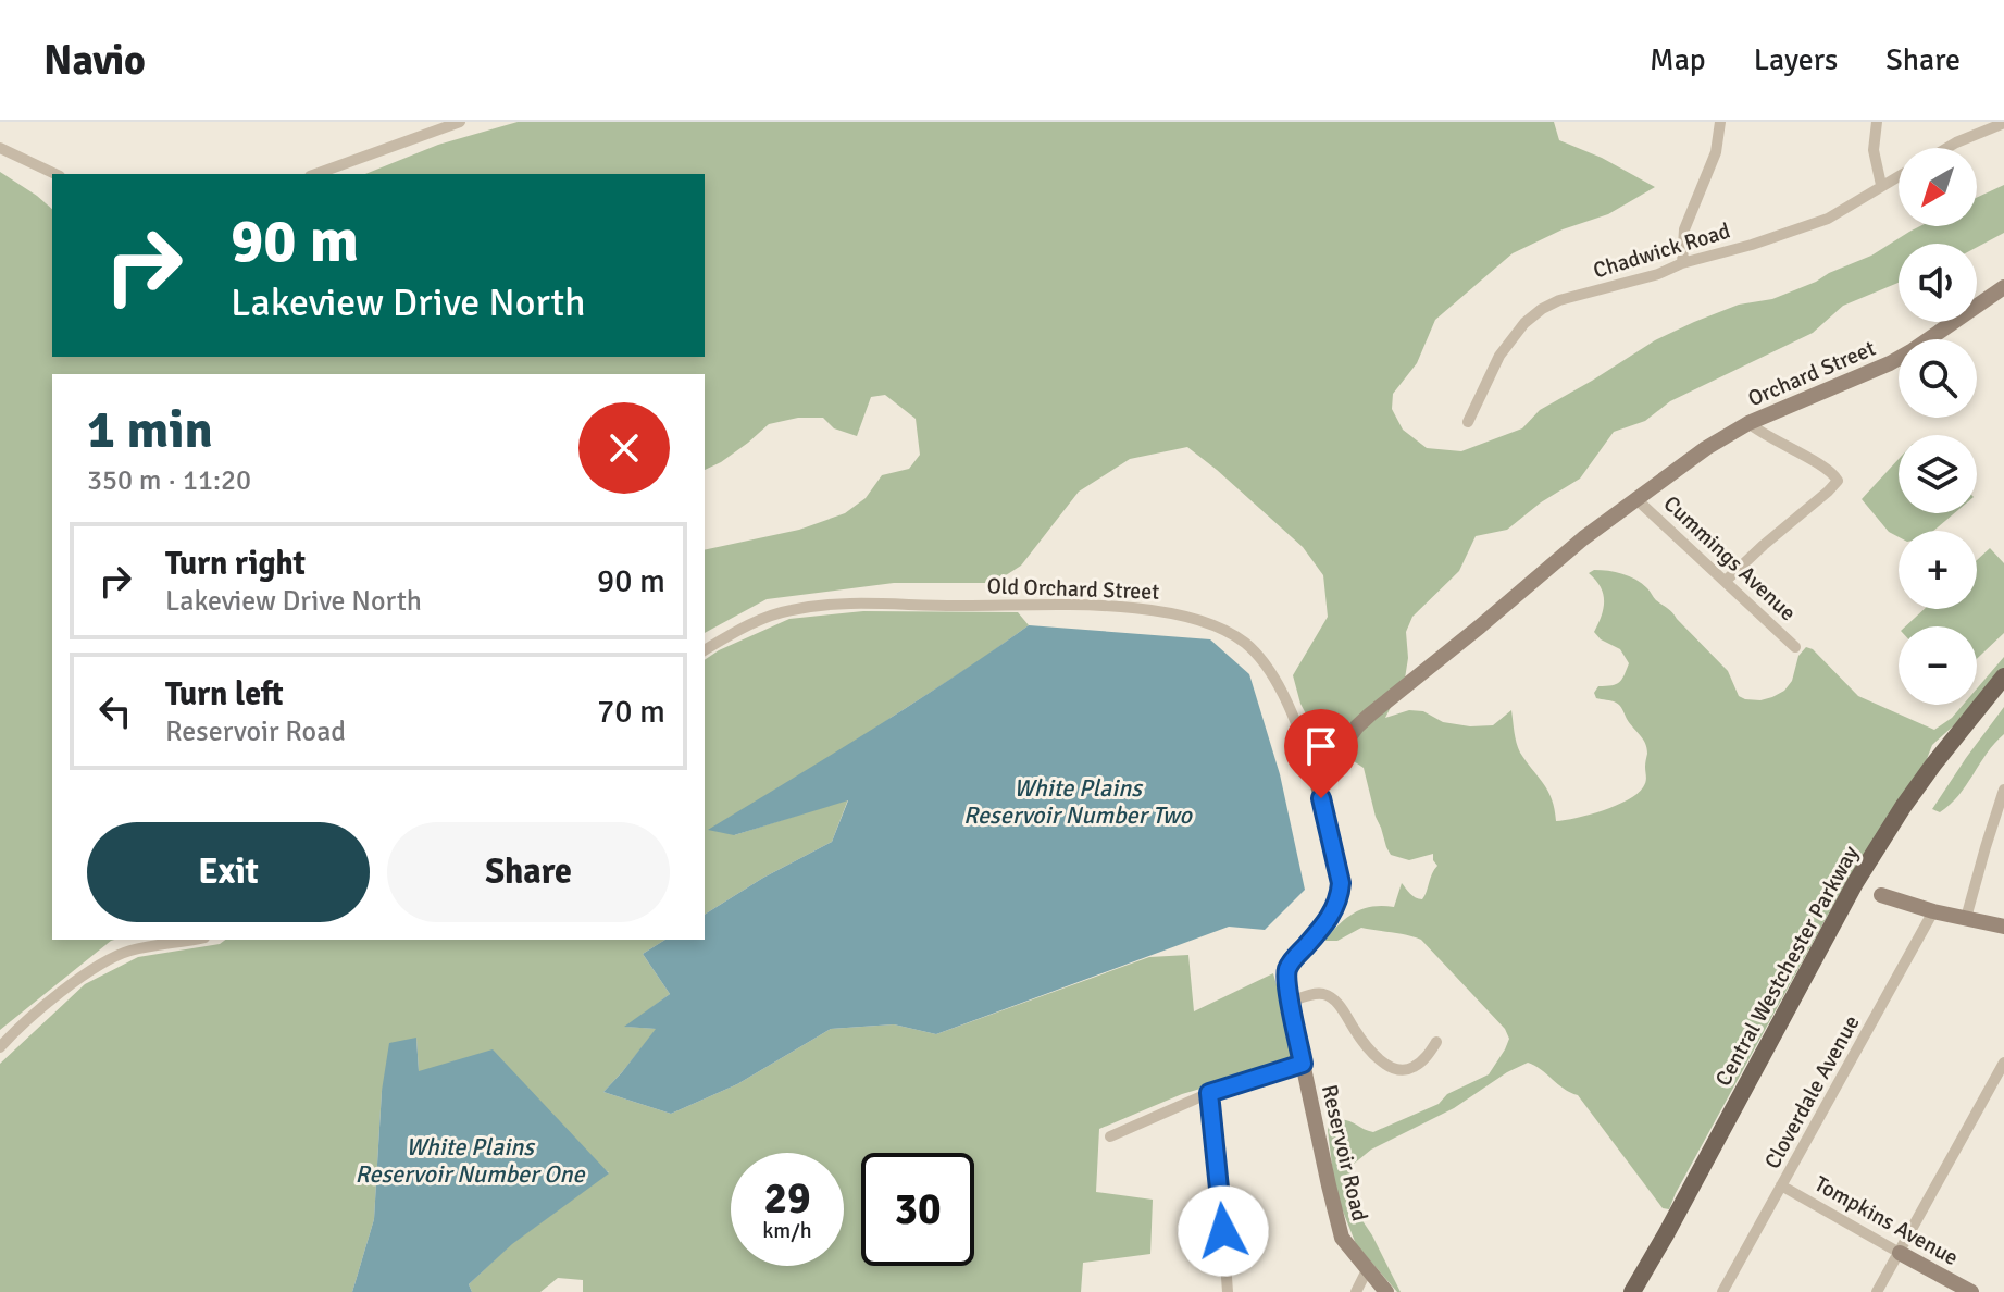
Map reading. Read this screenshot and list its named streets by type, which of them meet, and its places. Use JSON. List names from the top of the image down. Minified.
{"streets":{"main road":["Central Westchester Parkway"],"street":["Chadwick Road","Orchard Street","Cummings Avenue","Old Orchard Street","Cloverdale Avenue","Reservoir Road","Tompkins Avenue"]},"crossings":[["Orchard Street","Cummings Avenue"],["Old Orchard Street","Reservoir Road"],["Cloverdale Avenue","Tompkins Avenue"]],"water":["White Plains Reservoir Number Two","White Plains Reservoir Number One"],"north":"bottom left","page":{"header":"Navio","nav":["Map","Layers","Share"],"map_buttons":["+","−"],"turn":["90 m","Lakeview Drive North"],"heading":["1 min","350 m · 11:20"],"list":[{"name":"Turn right","note":"Lakeview Drive North","value":"90 m"},{"name":"Turn left","note":"Reservoir Road","value":"70 m"}],"buttons":["Exit","Share"],"speed":"29 km/h","limit":"30"}}
